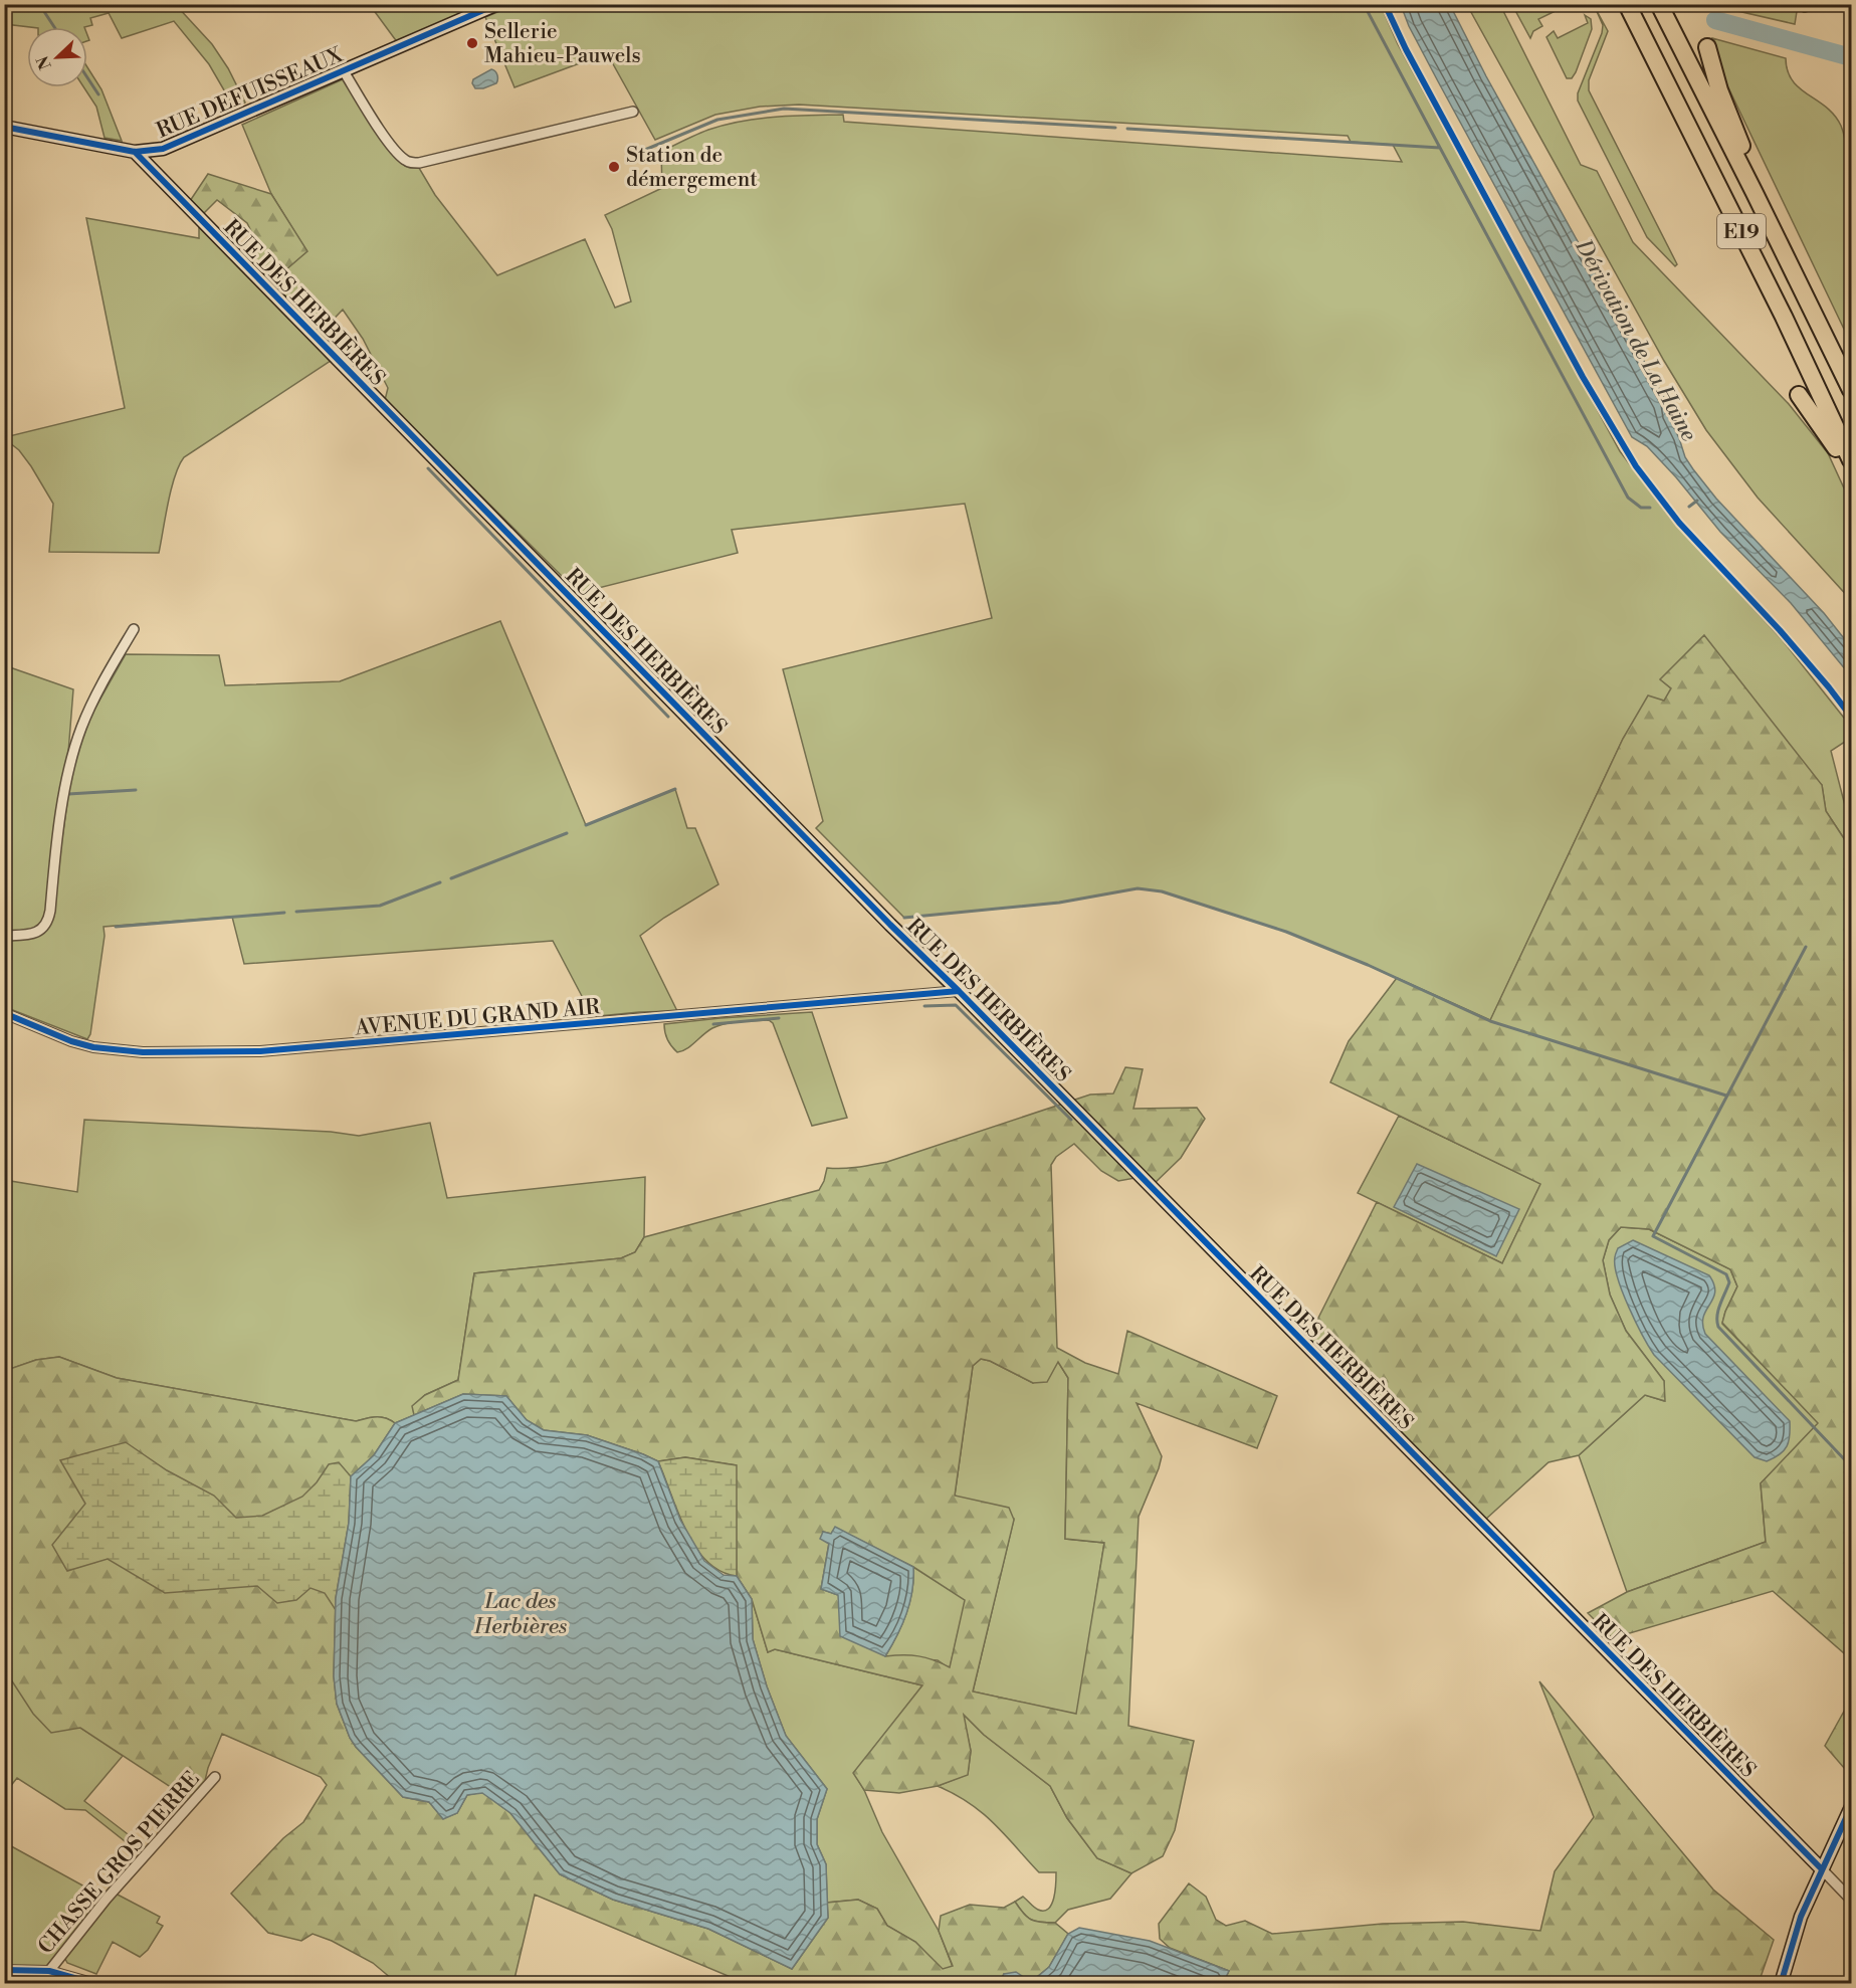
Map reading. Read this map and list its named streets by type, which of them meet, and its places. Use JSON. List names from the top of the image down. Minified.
{"streets":{"highway":["E19"],"street":["RUE DEFUISSEAUX","RUE DES HERBIÈRES","AVENUE DU GRAND AIR","CHASSE GROS PIERRE"]},"crossings":[["RUE DEFUISSEAUX","RUE DES HERBIÈRES"],["RUE DES HERBIÈRES","AVENUE DU GRAND AIR"]],"water":["Dérivation de La Haine","Lac des Herbières"],"places":["Sellerie Mahieu-Pauwels","Station de démergement"],"north":"bottom left"}
